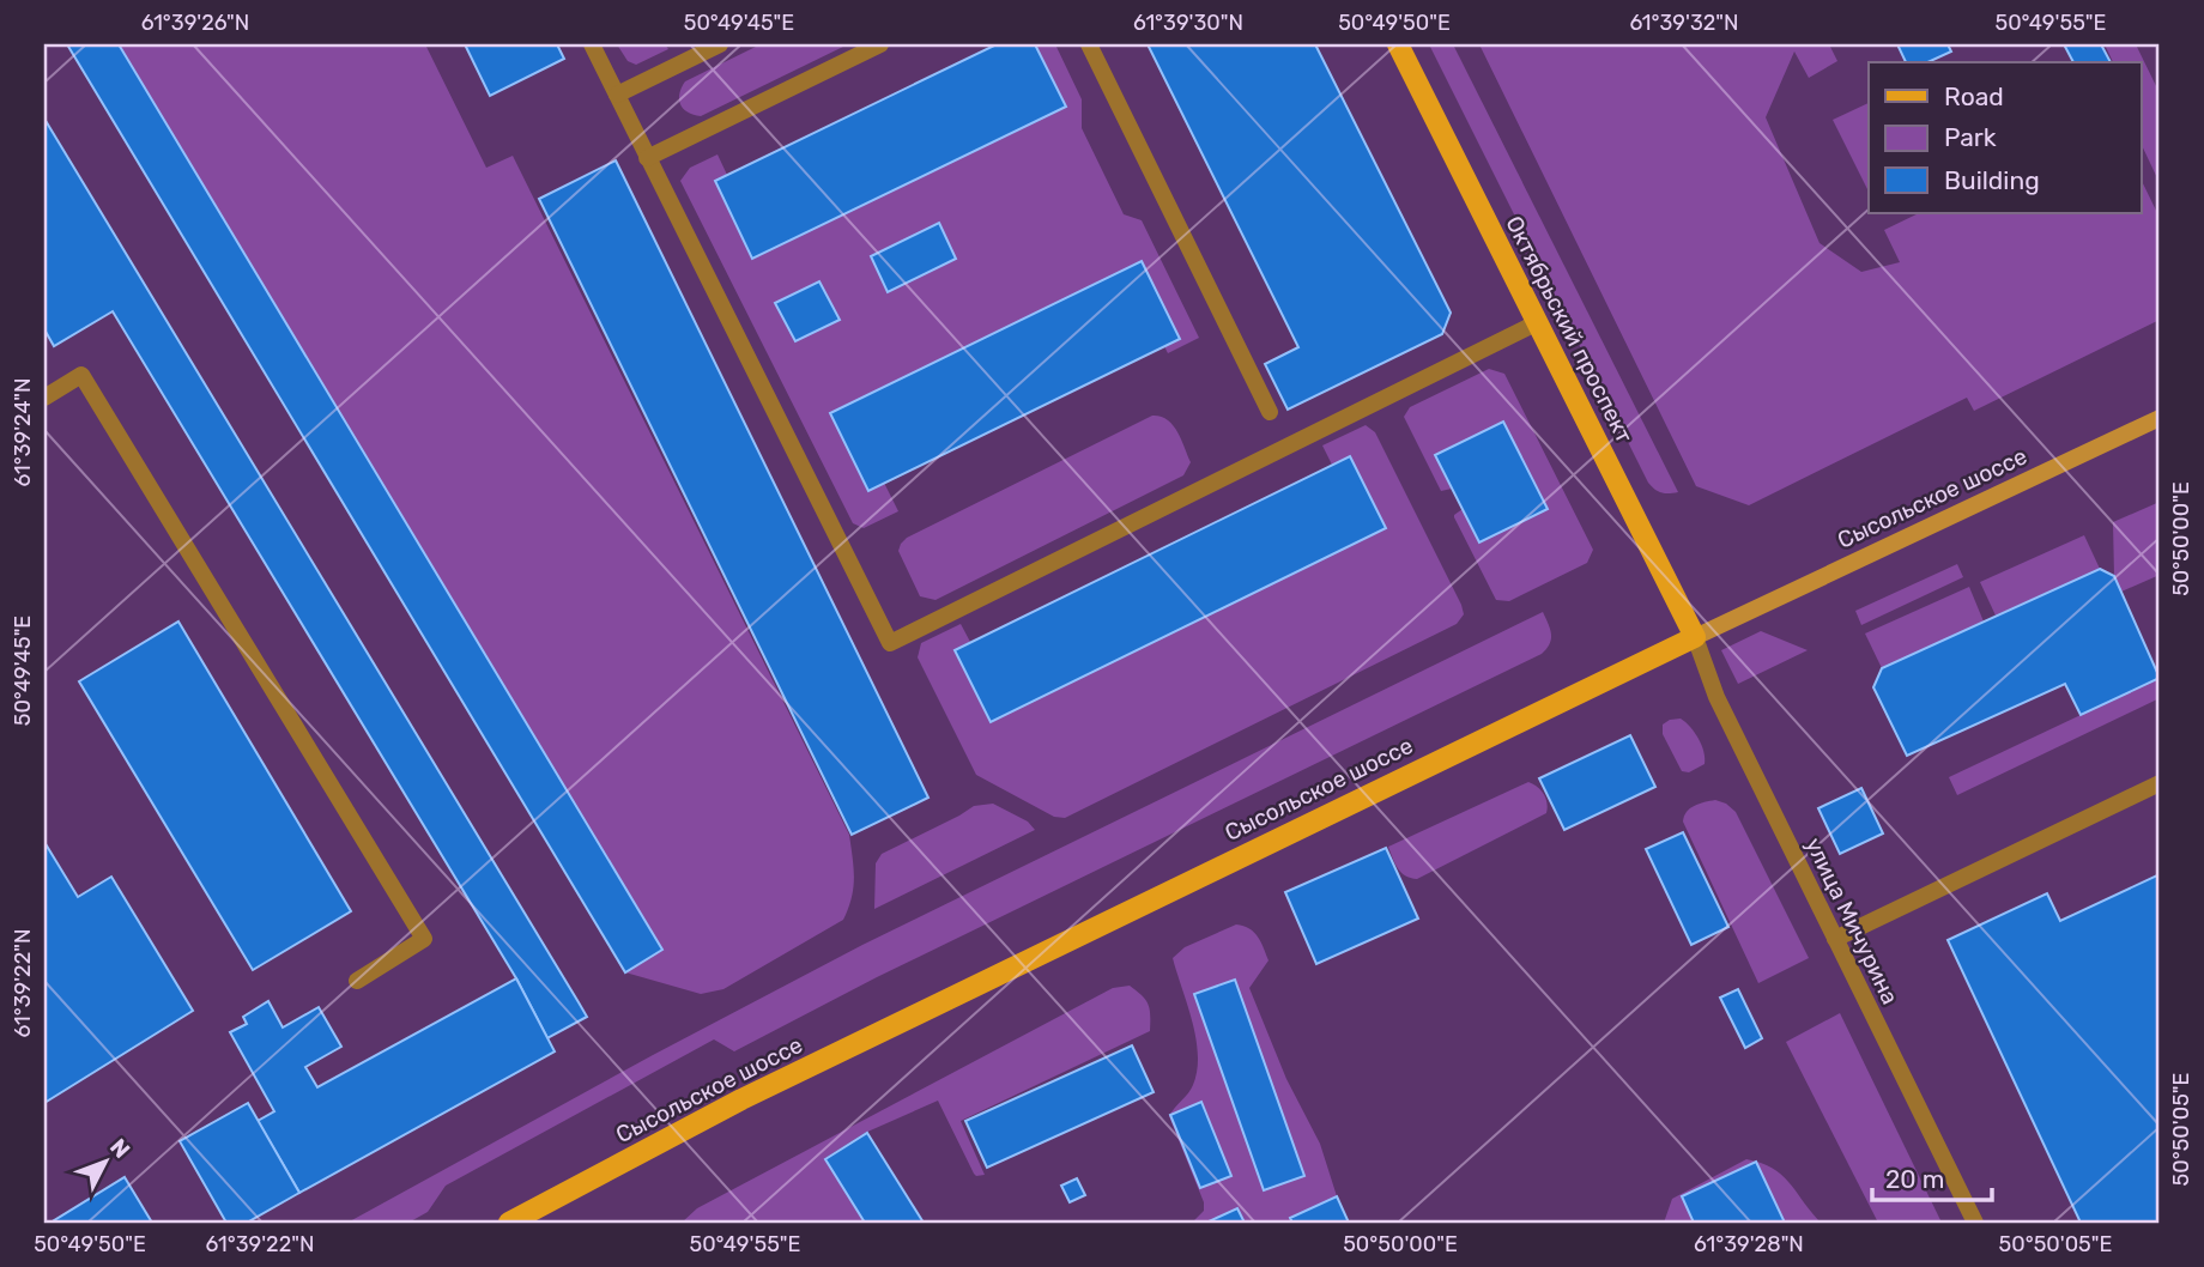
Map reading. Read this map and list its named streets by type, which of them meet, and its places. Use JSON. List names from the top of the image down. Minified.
{"streets":{"main road":["Октябрьский проспект","Сысольское шоссе"],"street":["улица Мичурина"]},"crossings":[["Октябрьский проспект","Сысольское шоссе"],["Октябрьский проспект","улица Мичурина"],["Сысольское шоссе","улица Мичурина"]],"legend":["Road","Park","Building"],"scale_bar":"20 m","north":"top right","coordinates":["61°39'26\"N","50°49'45\"E","61°39'30\"N","50°49'50\"E","61°39'32\"N","50°49'55\"E","61°39'24\"N","50°50'00\"E","61°39'22\"N","50°50'05\"E","61°39'28\"N"]}
